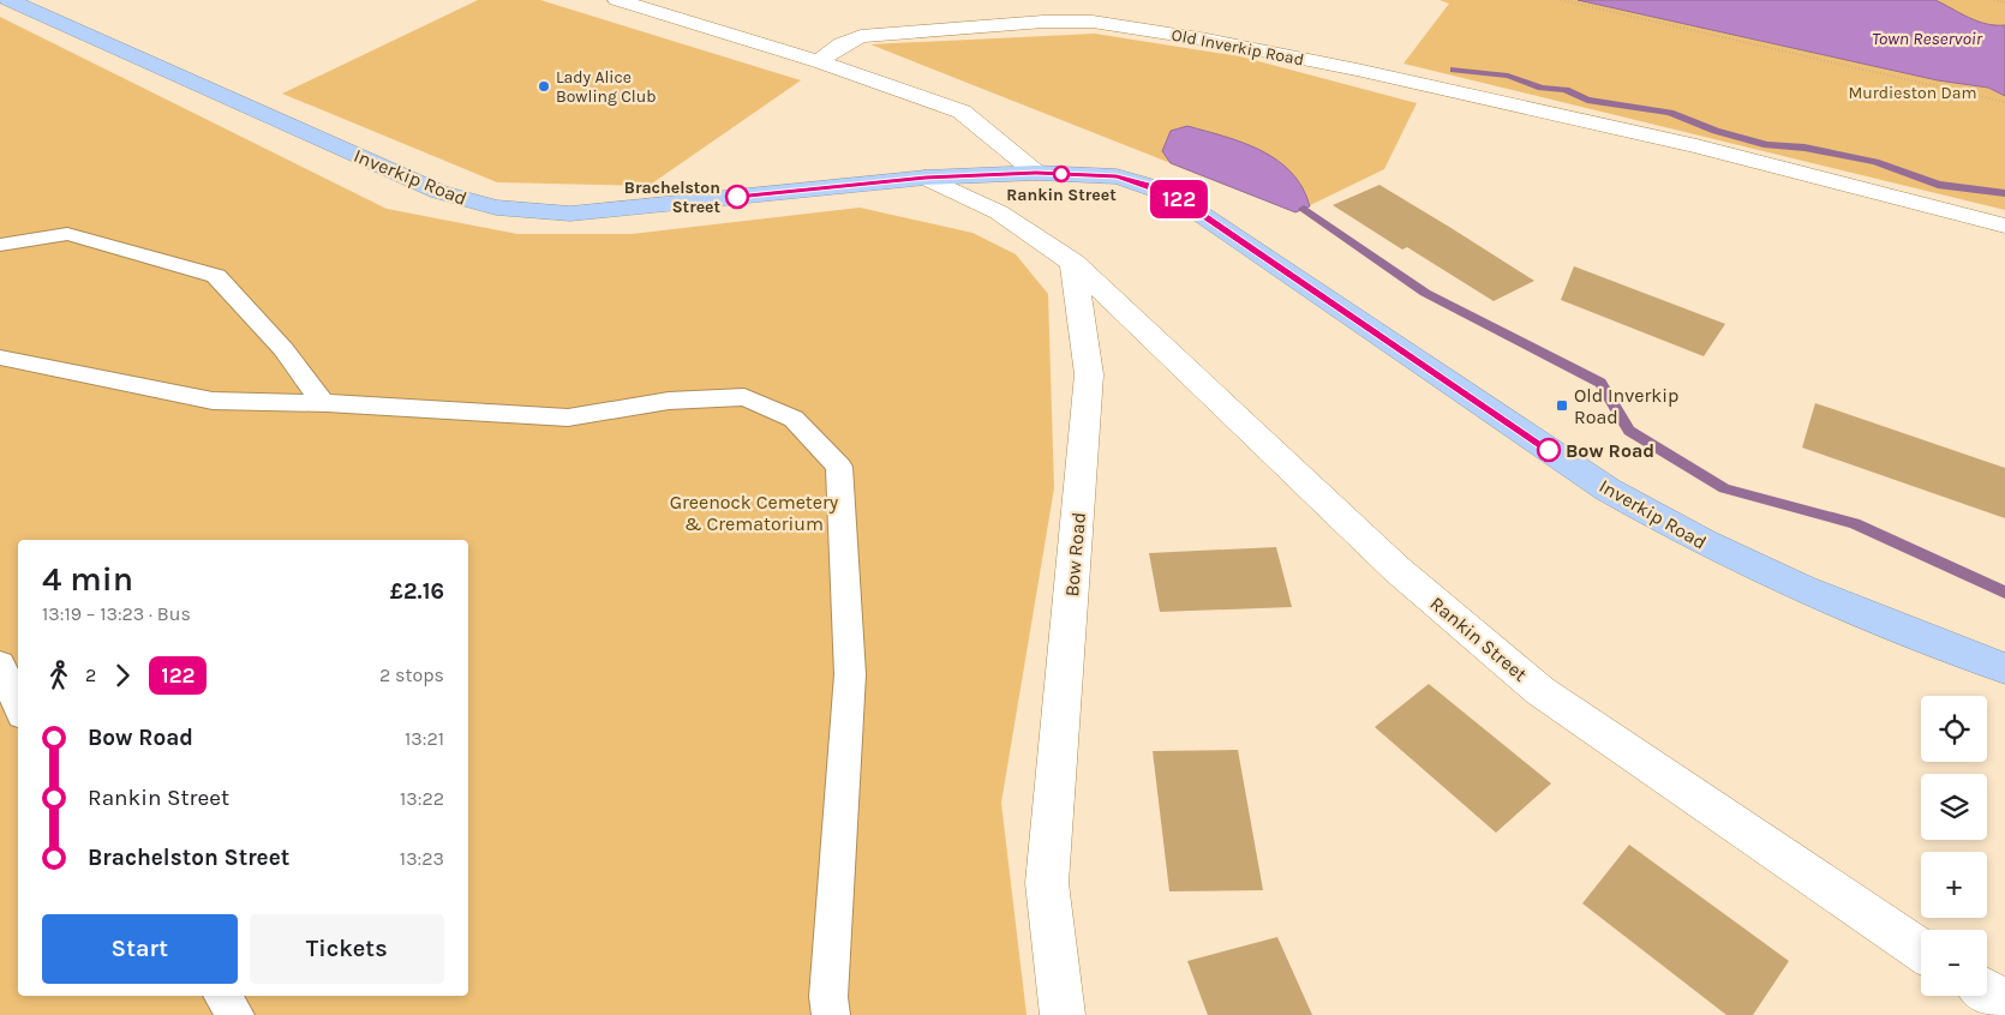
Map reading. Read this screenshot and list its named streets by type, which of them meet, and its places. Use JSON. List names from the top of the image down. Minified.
{"streets":{"highway":["Inverkip Road"],"street":["Old Inverkip Road","Bow Road","Rankin Street"]},"crossings":[["Bow Road","Rankin Street"]],"water":["Town Reservoir"],"parks":["Murdieston Dam","Greenock Cemetery & Crematorium"],"places":{"other":["Lady Alice Bowling Club","Rankin Street","Brachelston Street","Bow Road"],"transit":["Old Inverkip Road"]},"lines":["bus line 122"],"page":{"on_map":"122","heading":["4 min","13:19 – 13:23 · Bus","£2.16"],"legs":["2","122","2 stops"],"map_buttons":["+","−"],"list":[{"name":"Bow Road","value":"13:21"},{"name":"Rankin Street","value":"13:22"},{"name":"Brachelston Street","value":"13:23"}],"buttons":["Start","Tickets"]}}
